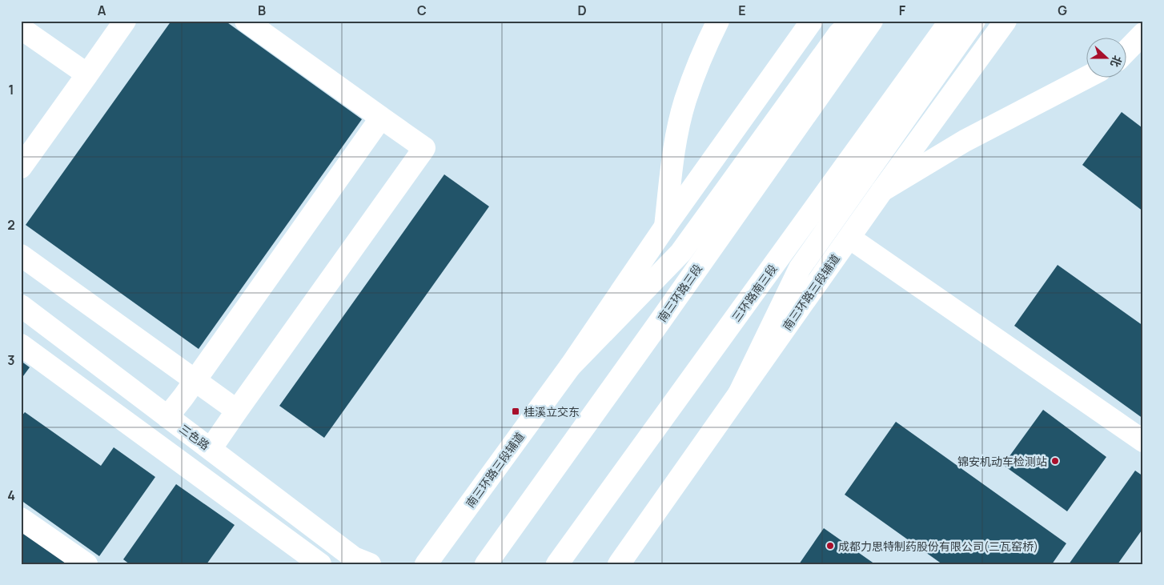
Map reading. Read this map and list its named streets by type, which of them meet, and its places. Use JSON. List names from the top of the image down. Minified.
{"streets":{"main road":["南三环路三段辅道","南三环路三段","三环路南三段","三色路"]},"places":{"transit":["桂溪立交东"],"other":["锦安机动车检测站","成都力思特制药股份有限公司(三瓦窑桥)"]},"north":"right","grid":{"columns":["A","B","C","D","E","F","G"],"rows":["1","2","3","4"]}}
